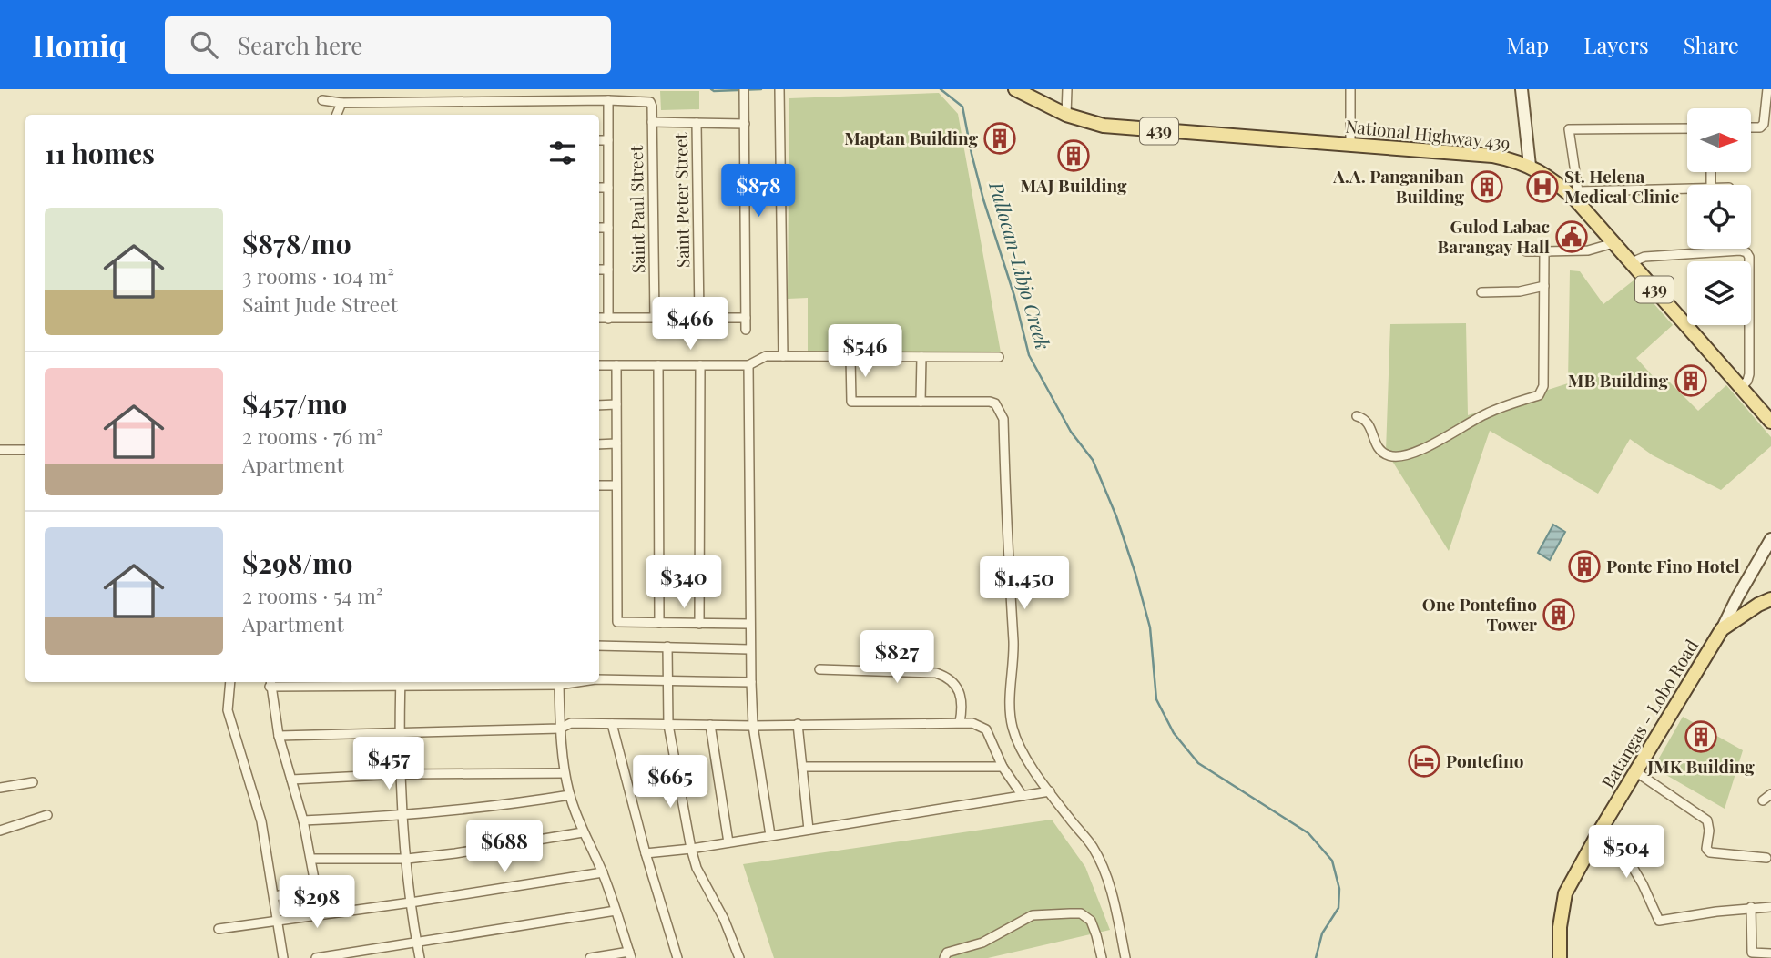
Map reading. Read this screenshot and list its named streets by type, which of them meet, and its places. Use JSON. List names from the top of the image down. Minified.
{"streets":{"main road":["439","National Highway 439","Batangas - Lobo Road"],"street":["Saint Peter Street","Saint Paul Street"]},"water":["Pallocan-Libjo Creek"],"places":{"building":["Maptan Building","MAJ Building","A.A. Panganiban Building","MB Building","Ponte Fino Hotel","One Pontefino Tower","JMK Building"],"hospital":["St. Helena Medical Clinic"],"public building":["Gulod Labac Barangay Hall"],"hotel":["Pontefino"]},"north":"right","page":{"header":"Homiq","search":"Search here","nav":["Map","Layers","Share"],"heading":"11 homes","price":["$878","$466","$546","$340","$1,450","$827","$457","$665","$688","$504","$298"],"list":[{"name":"$878/mo","note":"3 rooms · 104 m² · Saint Jude Street"},{"name":"$457/mo","note":"2 rooms · 76 m² · Apartment"},{"name":"$298/mo","note":"2 rooms · 54 m² · Apartment"}]}}
